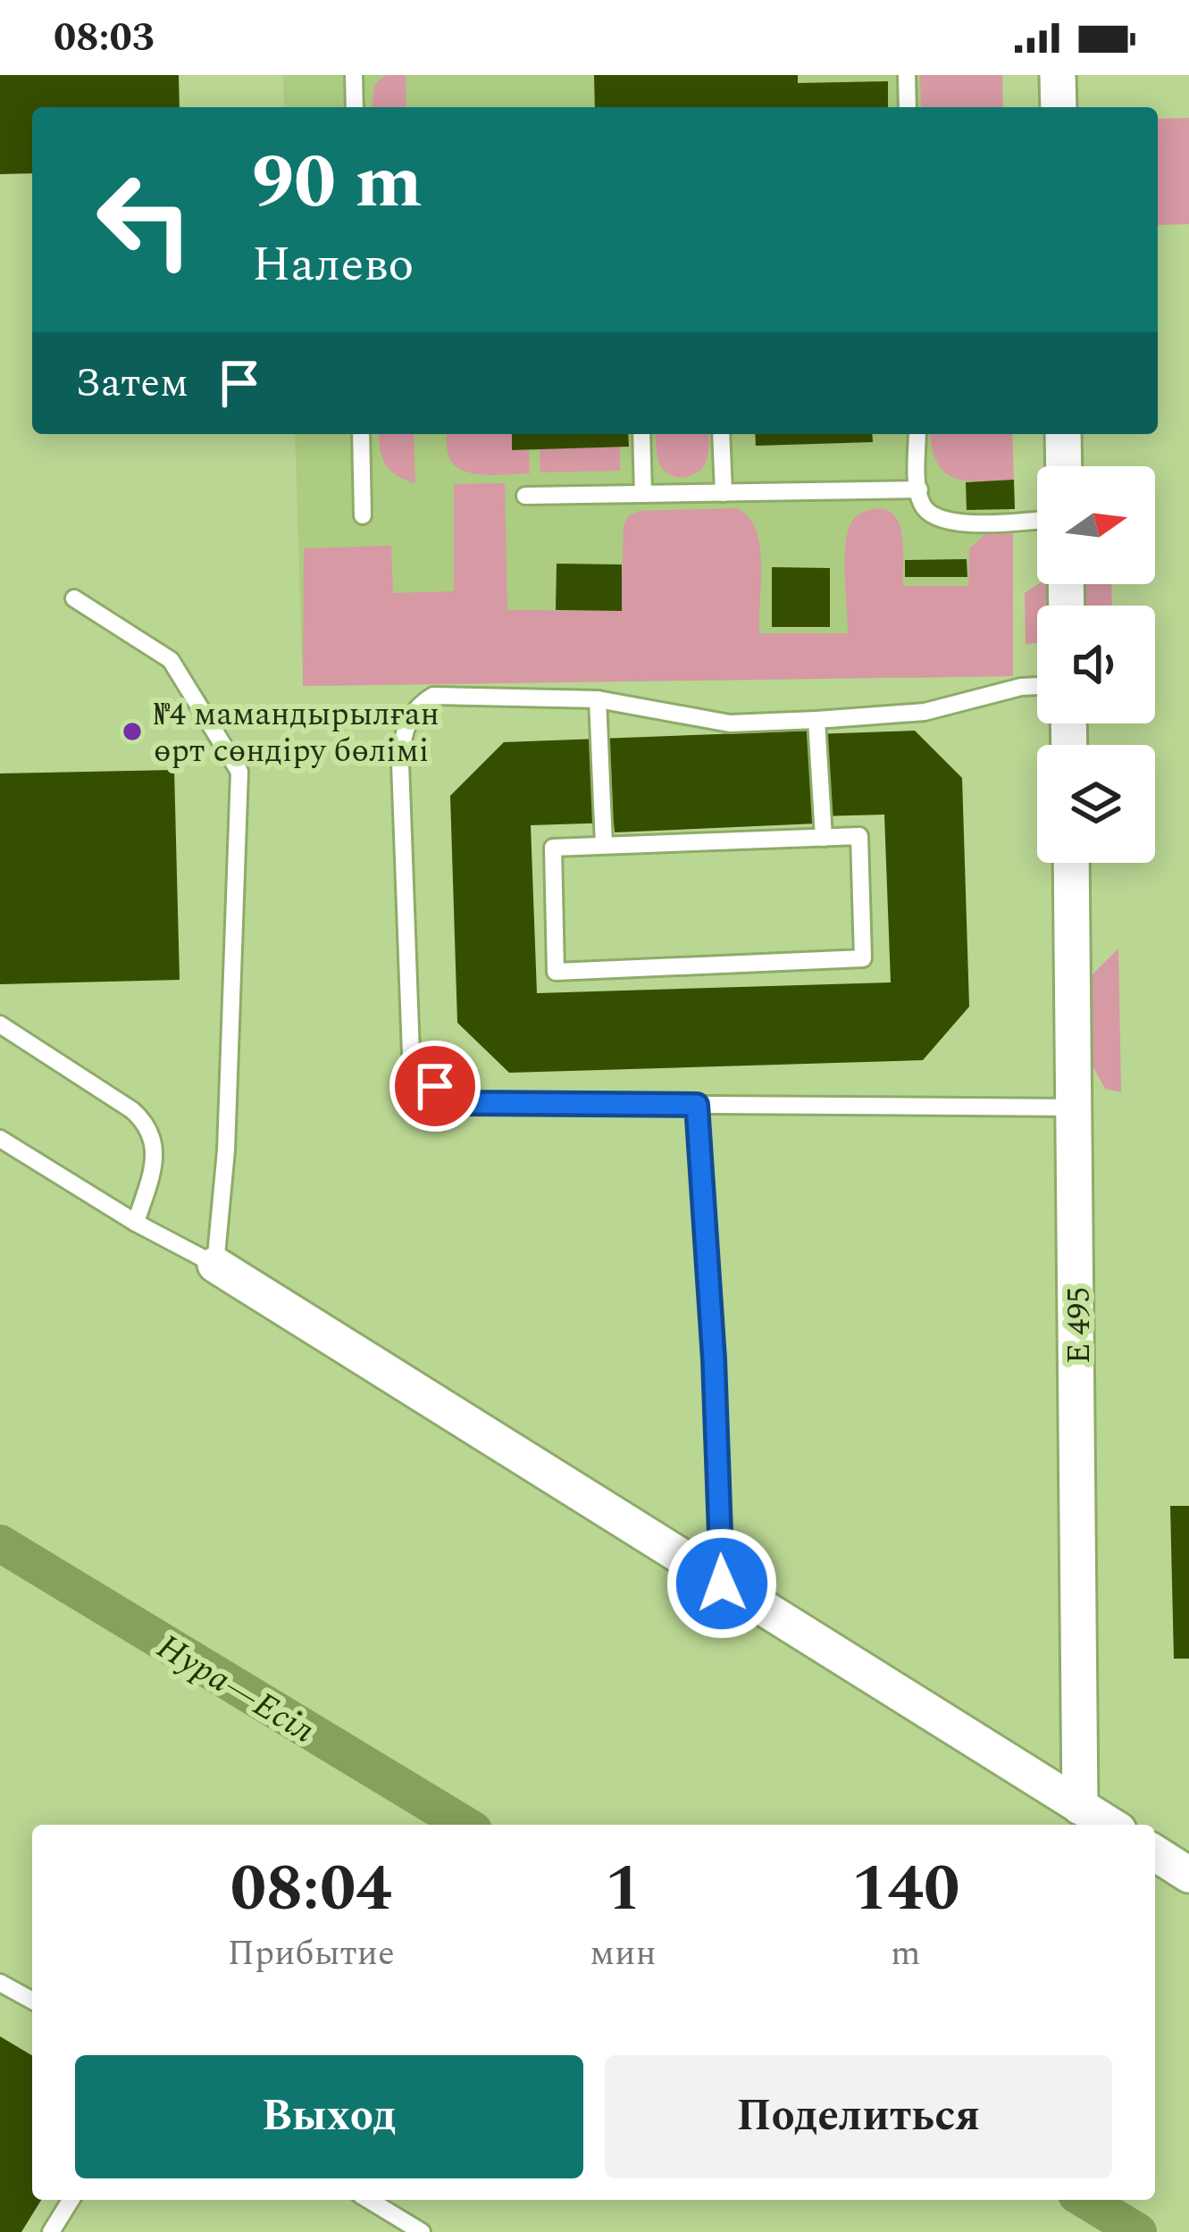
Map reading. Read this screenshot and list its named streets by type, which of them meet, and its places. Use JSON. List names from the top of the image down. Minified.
{"streets":{"street":["E 495"]},"water":["Нура—Есіл"],"places":["№4 мамандырылған өрт сөндіру бөлімі"],"north":"right","page":{"status":"08:03","turn":["90 m","Налево"],"then":"Затем","eta":["08:04","Прибытие","1","мин","140","m"],"buttons":["Выход","Поделиться"]}}
